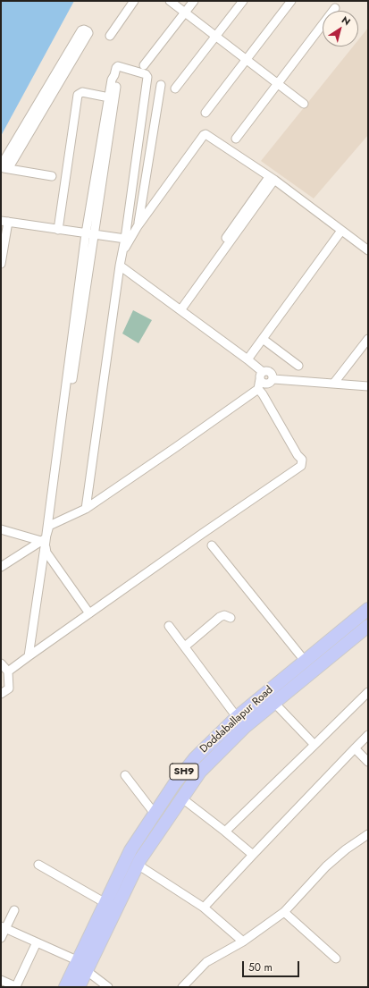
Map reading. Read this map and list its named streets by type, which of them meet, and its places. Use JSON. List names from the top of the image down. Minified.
{"streets":{"main road":["Doddaballapur Road","SH9"]},"scale_bar":"50 m","north":"top right"}
